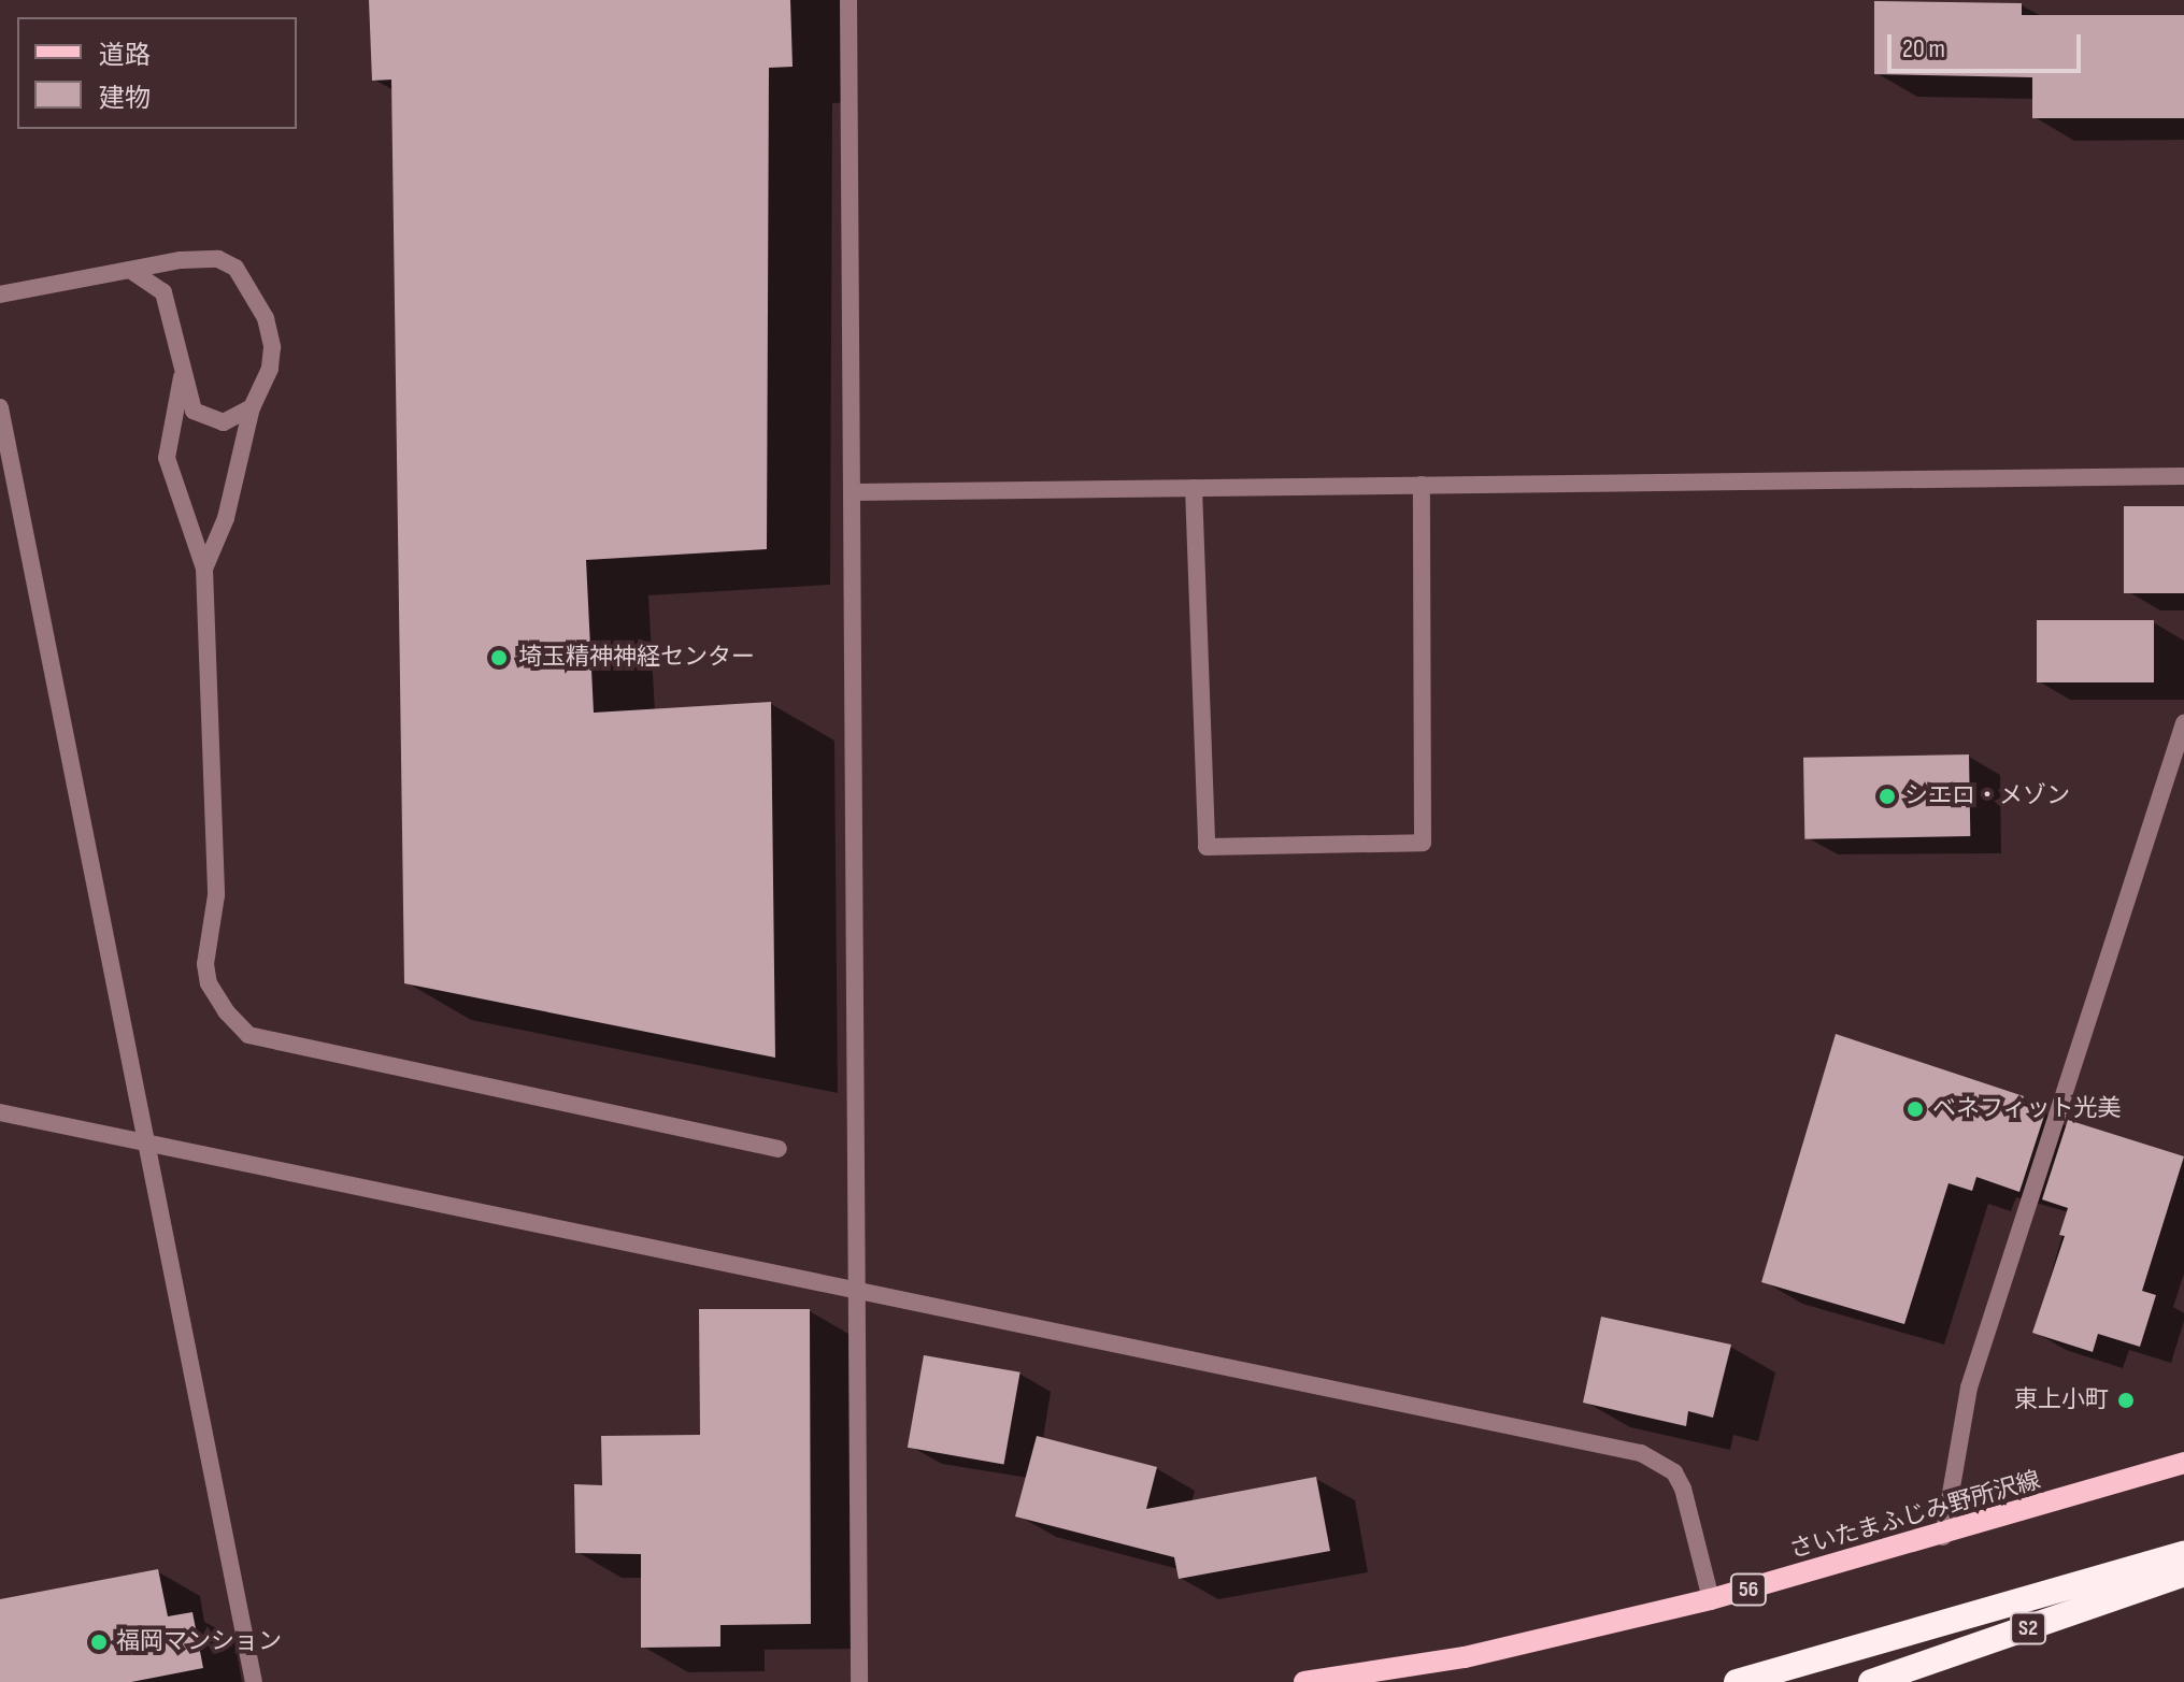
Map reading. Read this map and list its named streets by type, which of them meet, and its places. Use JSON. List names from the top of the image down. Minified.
{"streets":{"highway":["S2"],"main road":["さいたまふじみ野所沢線","56"]},"places":["埼玉精神神経センター","シエロ・メゾン","ベネフィット光美","東上小町","福岡マンション"],"legend":["道路","建物"],"scale_bar":"20 m"}
